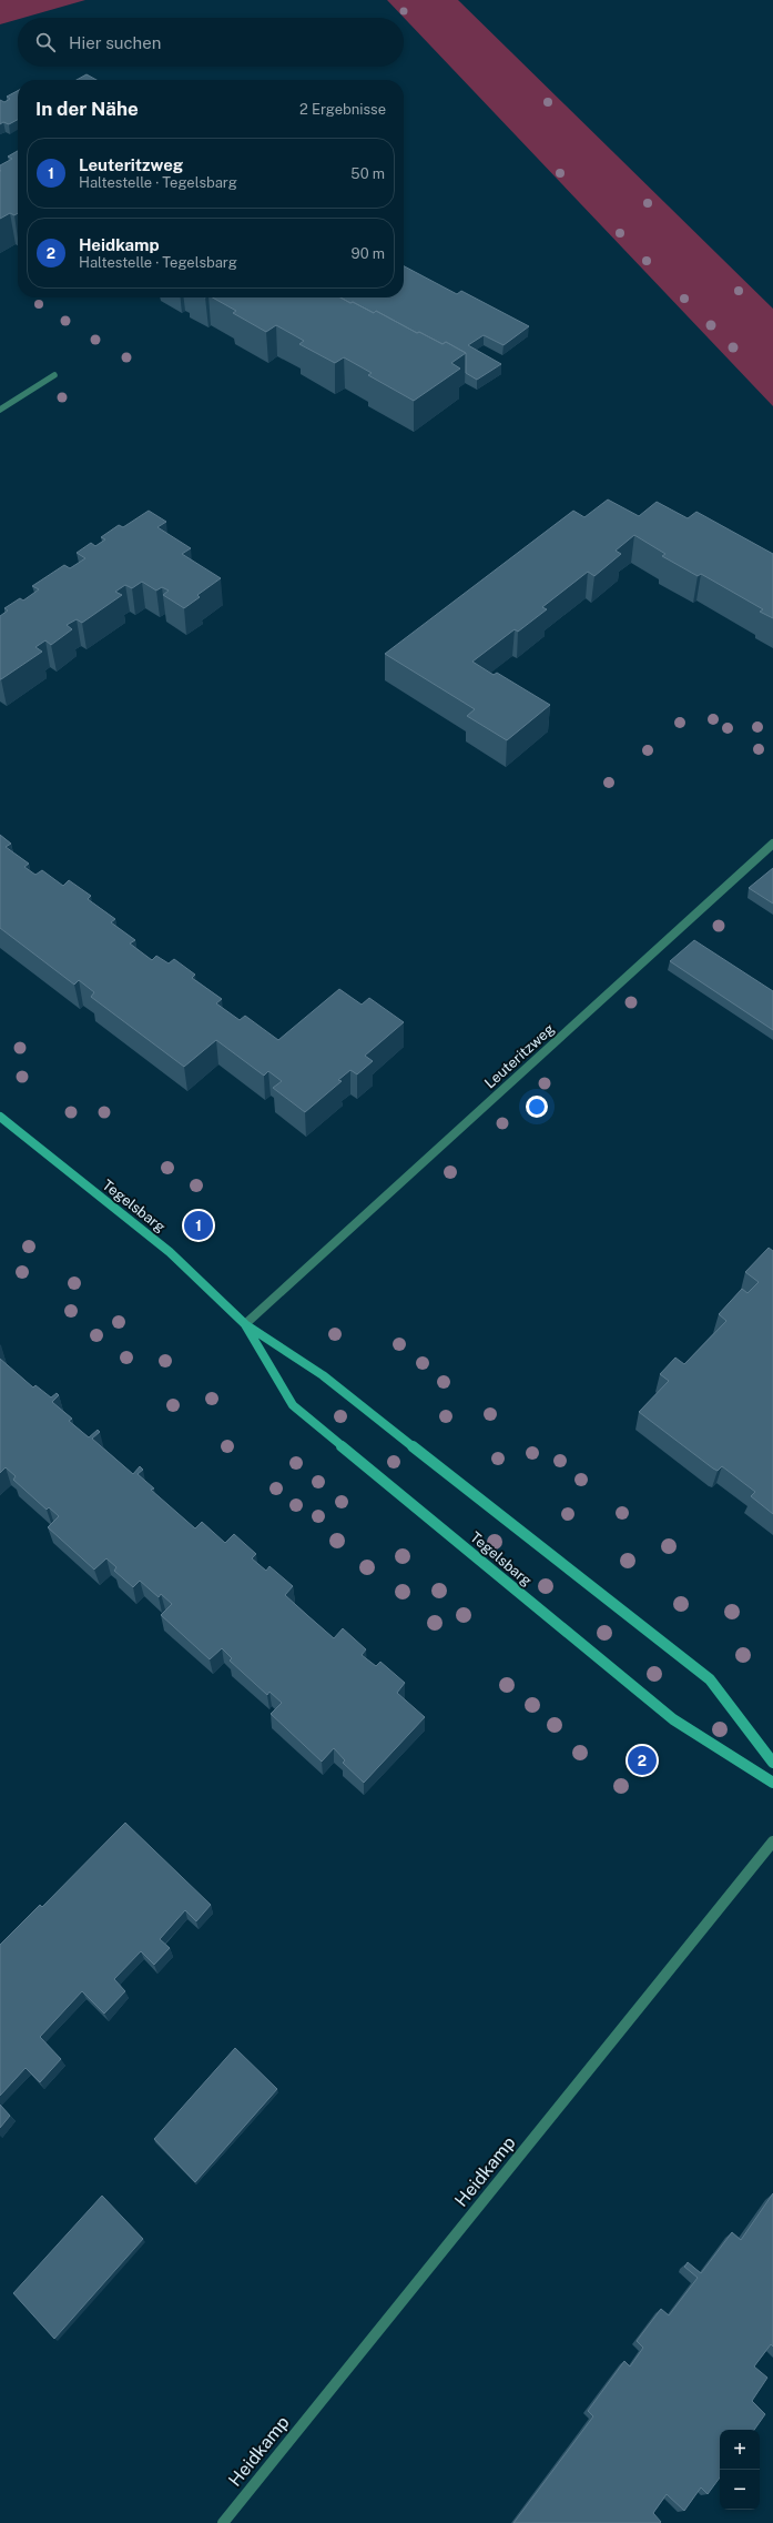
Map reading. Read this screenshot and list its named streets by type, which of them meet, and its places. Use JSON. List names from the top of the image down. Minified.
{"streets":{"street":["Leuteritzweg","Tegelsbarg","Heidkamp"]},"crossings":[["Leuteritzweg","Tegelsbarg"]],"page":{"search":"Hier suchen","heading":["In der Nähe","2 Ergebnisse"],"list":[{"mark":"1","name":"Leuteritzweg","note":"Haltestelle · Tegelsbarg","value":"50 m"},{"mark":"2","name":"Heidkamp","note":"Haltestelle · Tegelsbarg","value":"90 m"}],"pins":["1","2"],"map_buttons":["+","−"]}}
